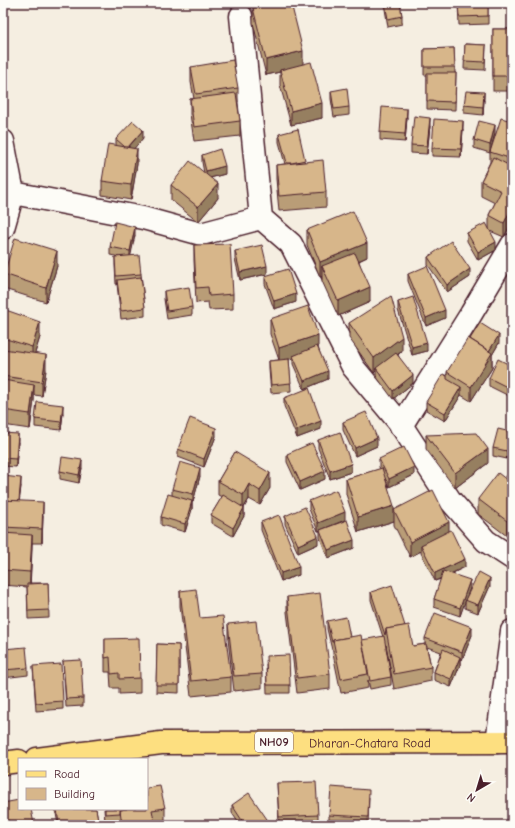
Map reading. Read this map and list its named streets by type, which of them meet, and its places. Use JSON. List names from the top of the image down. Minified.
{"streets":{"main road":["NH09","Dharan-Chatara Road"]},"legend":["Road","Building"],"north":"bottom left"}
